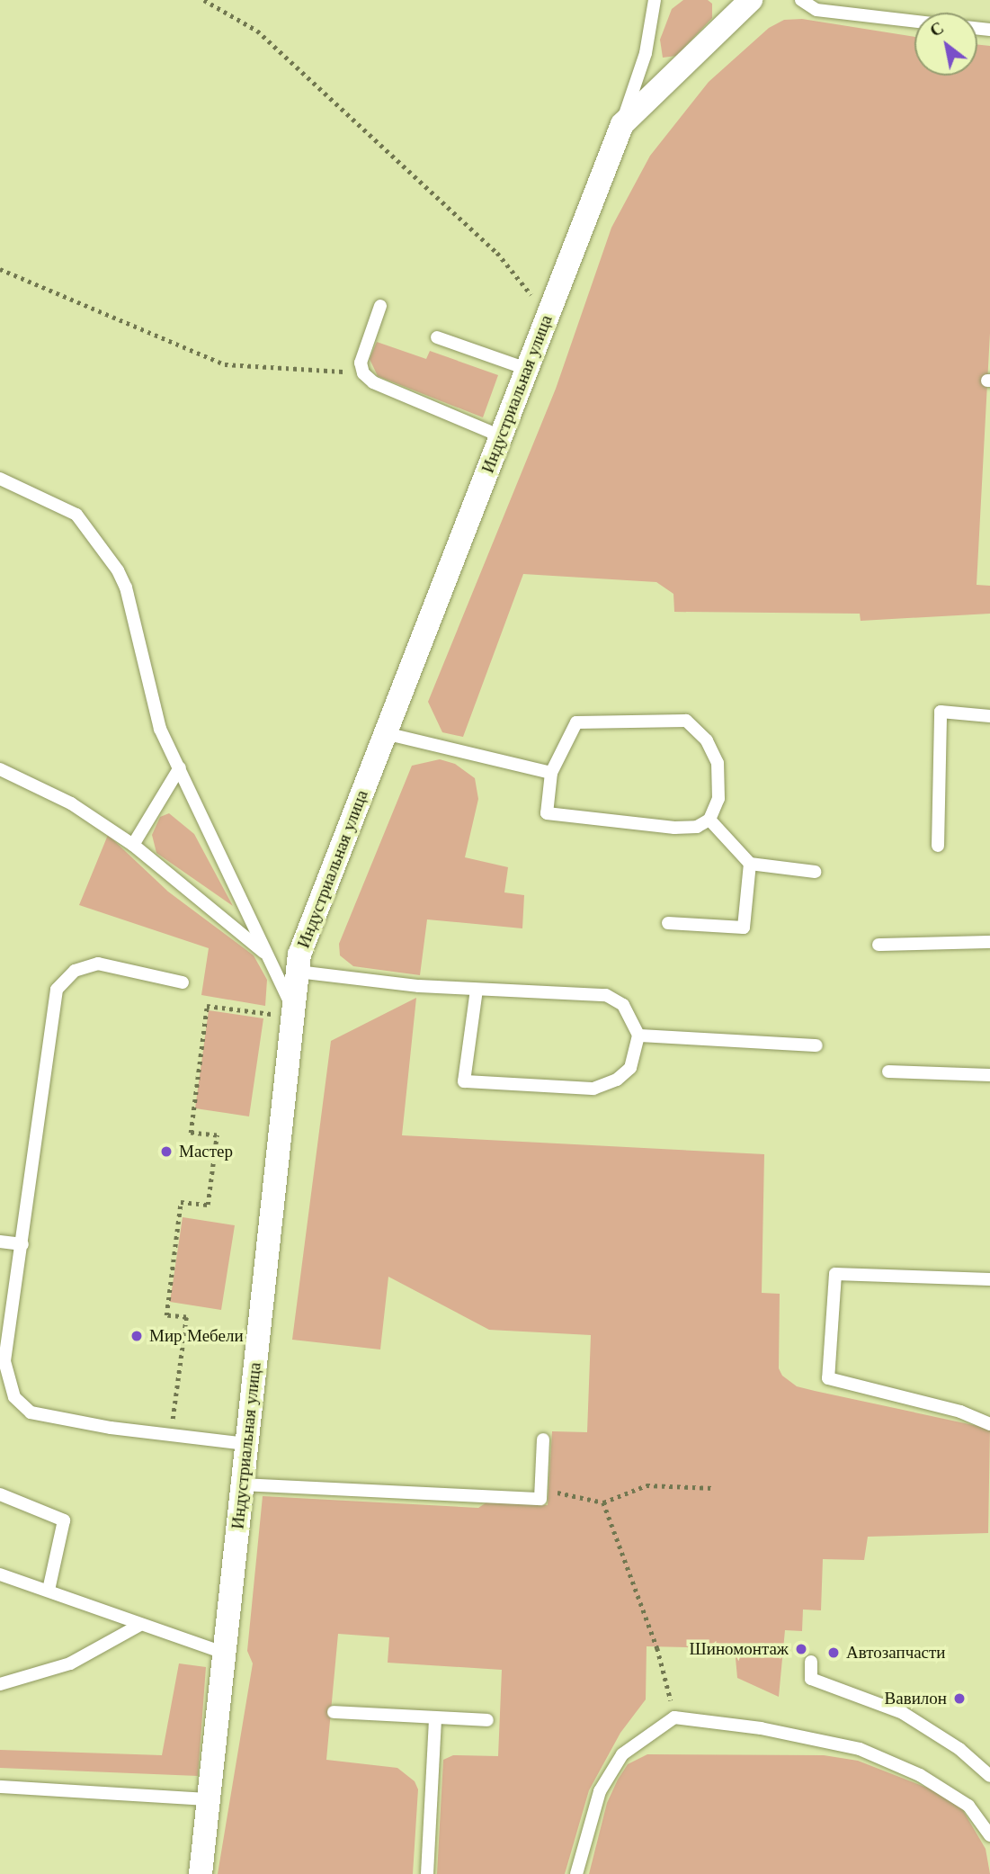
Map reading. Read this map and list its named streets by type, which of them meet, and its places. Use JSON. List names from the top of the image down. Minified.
{"streets":{"street":["Индустриальная улица"]},"places":["Мастер","Мир Мебели","Шиномонтаж","Автозапчасти","Вавилон"],"north":"top left"}
